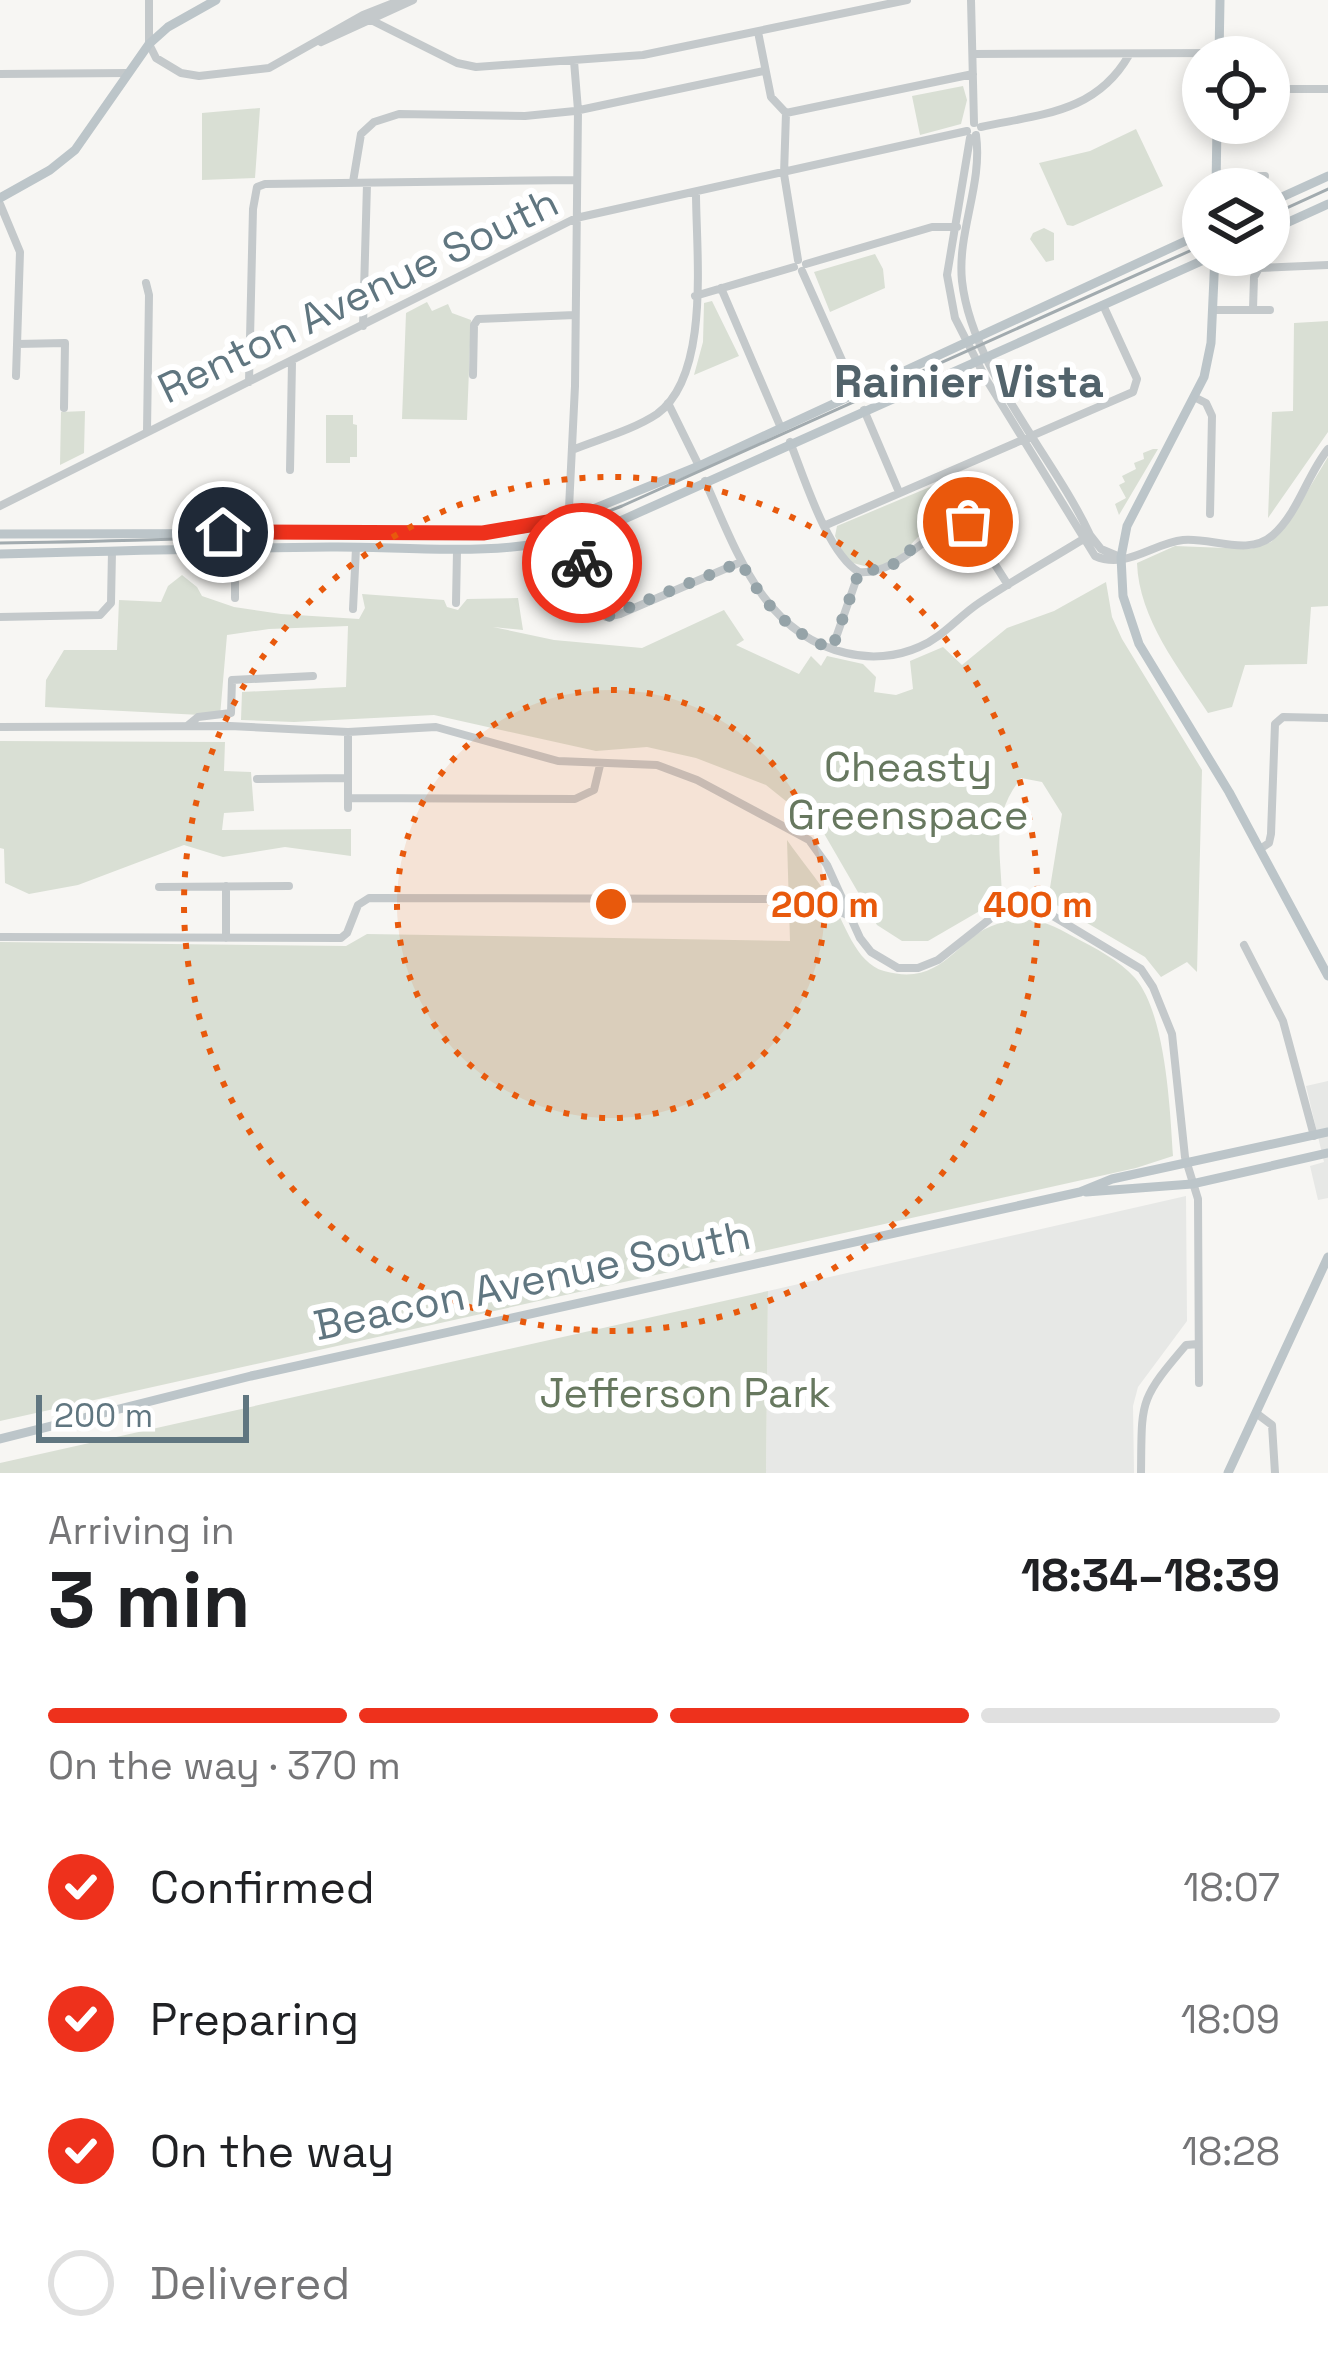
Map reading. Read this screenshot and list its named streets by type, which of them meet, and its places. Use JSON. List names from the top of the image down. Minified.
{"streets":{"main road":["Beacon Avenue South"],"street":["Renton Avenue South"]},"districts":["Rainier Vista"],"parks":["Cheasty Greenspace","Jefferson Park"],"scale_bar":"200 m","page":{"scale":"200 m","heading":["3 min","Arriving in","18:34–18:39"],"bar":"On the way · 370 m","list":[["Confirmed","18:07"],["Preparing","18:09"],["On the way","18:28"],"Delivered"]},"rings":["200 m","400 m"]}
